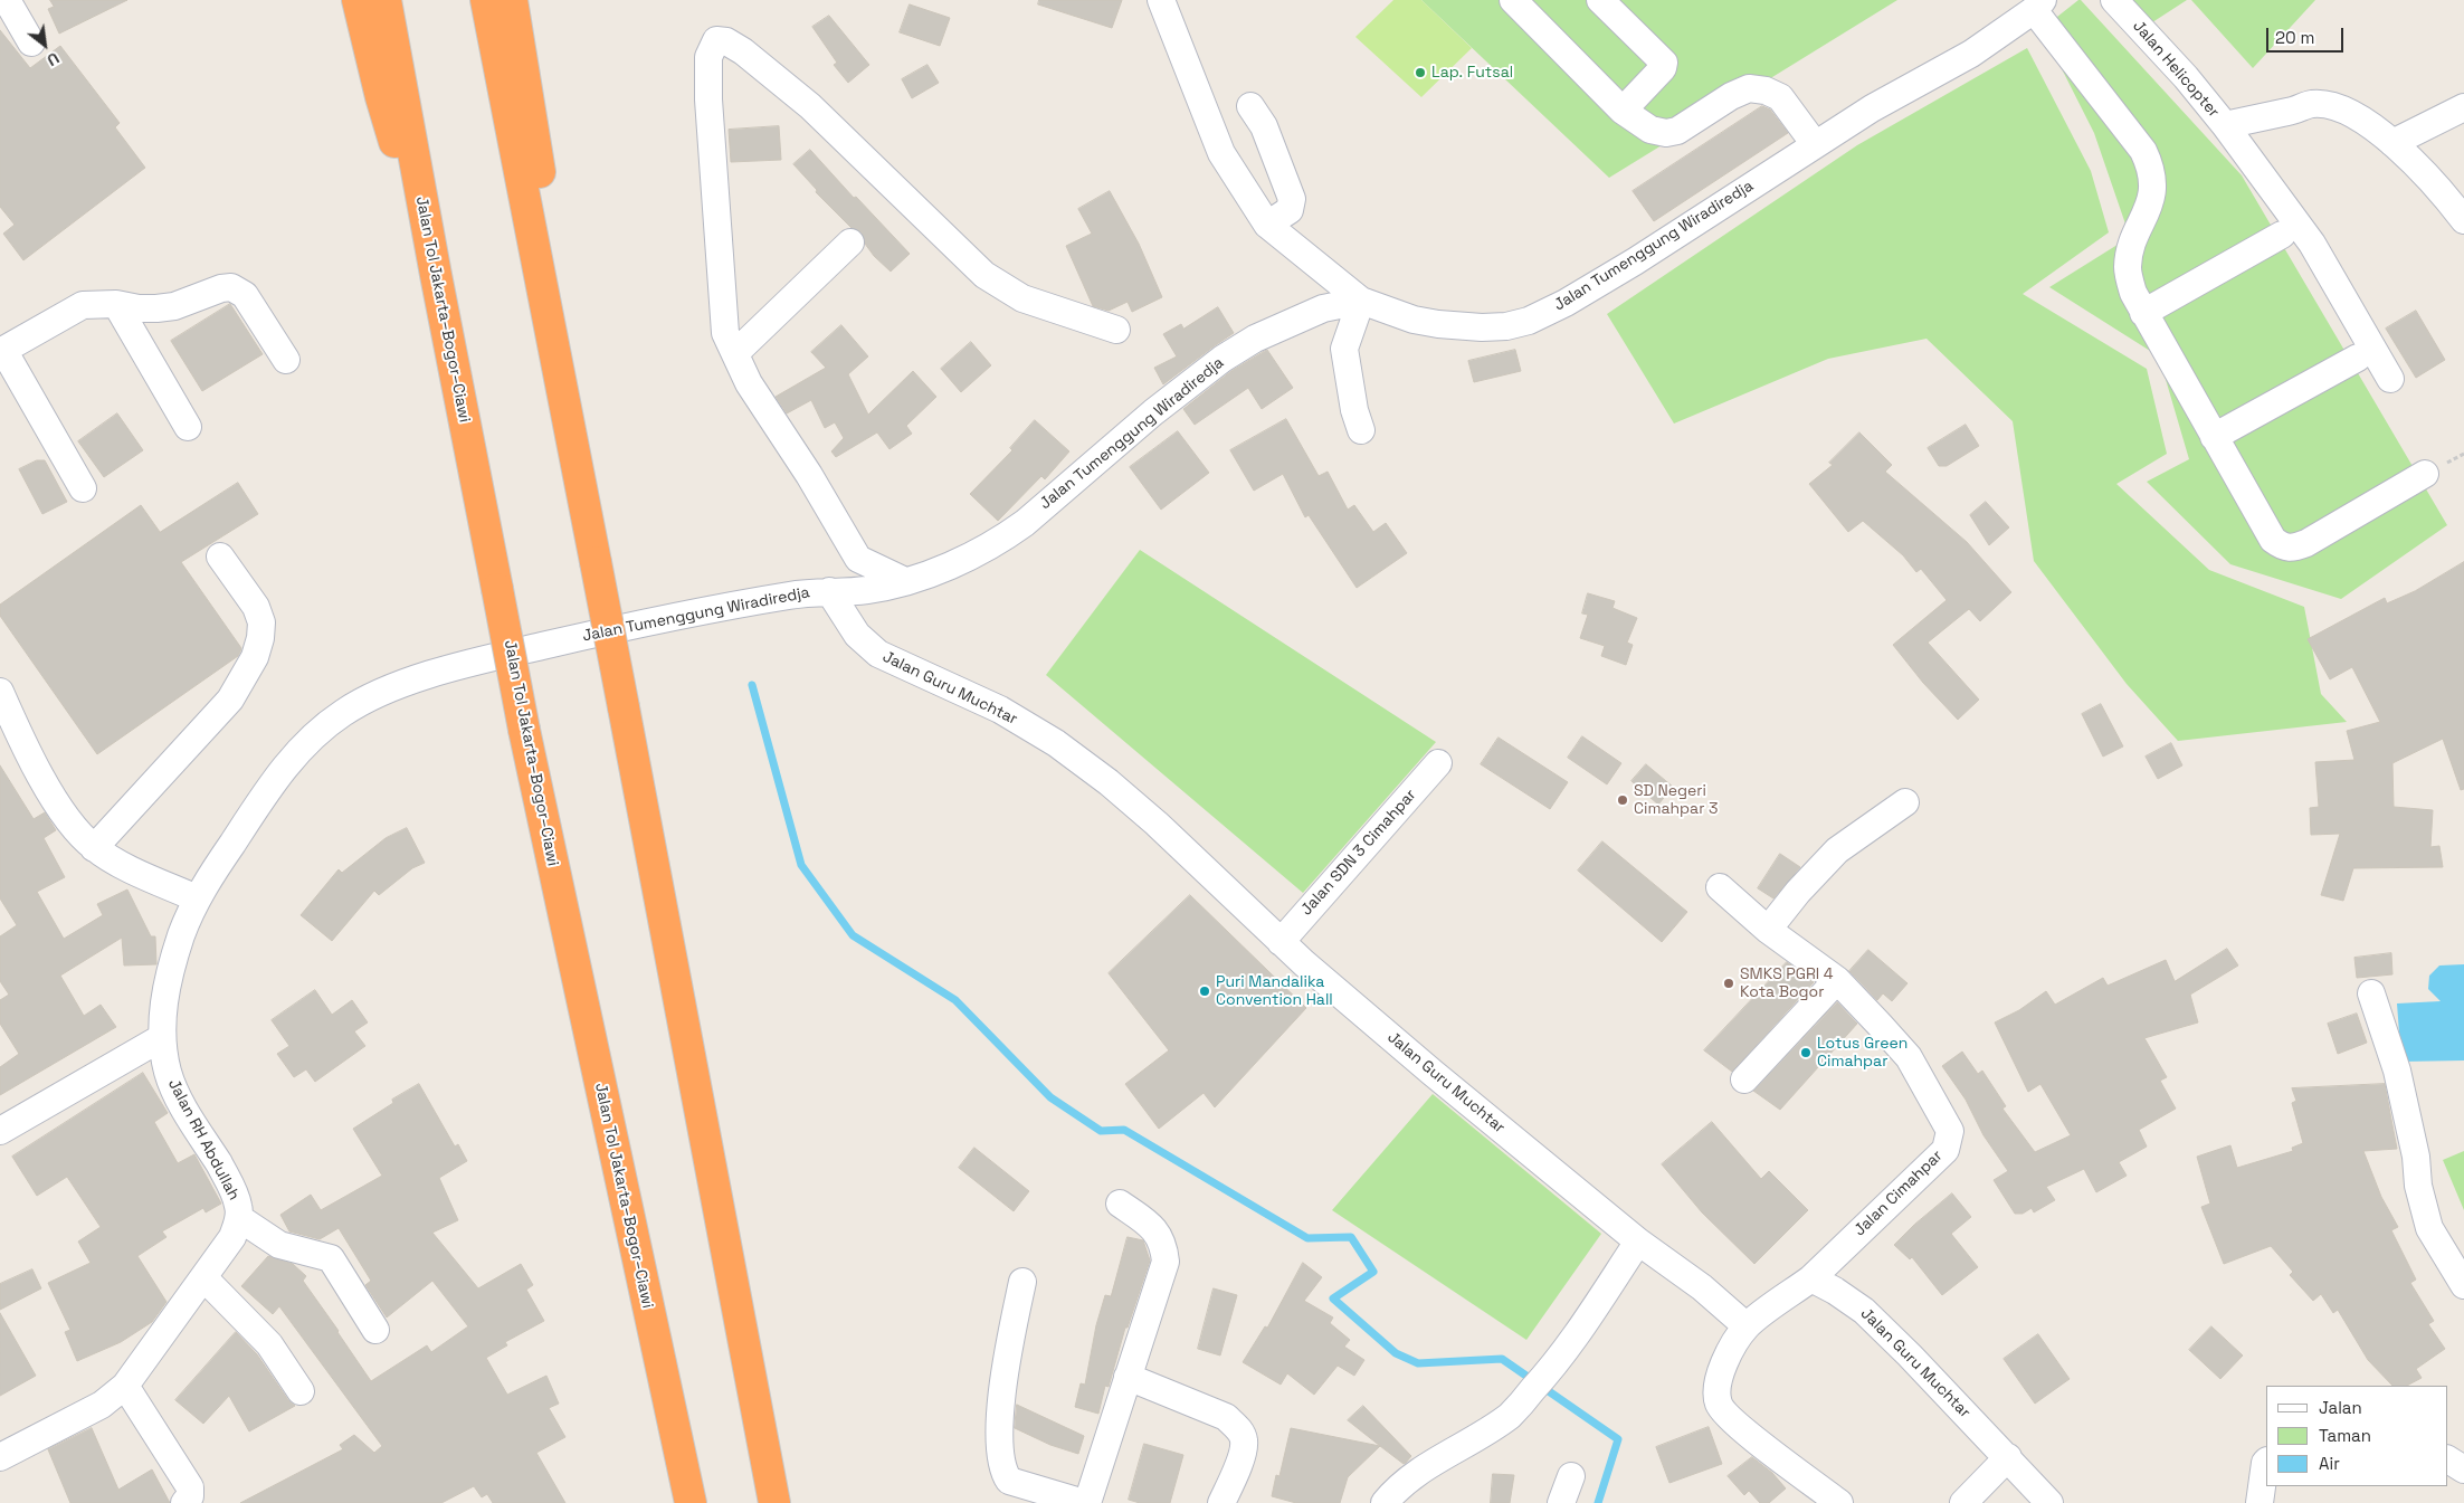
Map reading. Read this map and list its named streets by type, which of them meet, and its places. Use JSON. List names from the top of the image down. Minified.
{"streets":{"highway":["Jalan Tol Jakarta–Bogor–Ciawi"],"street":["Jalan Helicopter","Jalan Tumenggung Wiradiredja","Jalan Guru Muchtar","Jalan SDN 3 Cimahpar","Jalan RH Abdullah","Jalan Cimahpar"]},"crossings":[["Jalan Tumenggung Wiradiredja","Jalan Guru Muchtar"],["Jalan Tumenggung Wiradiredja","Jalan RH Abdullah"],["Jalan Guru Muchtar","Jalan SDN 3 Cimahpar"],["Jalan Guru Muchtar","Jalan Cimahpar"]],"places":["Lap. Futsal","SD Negeri Cimahpar 3","SMKS PGRI 4 Kota Bogor","Puri Mandalika Convention Hall","Lotus Green Cimahpar"],"legend":["Jalan","Taman","Air"],"scale_bar":"20 m","north":"bottom right"}
